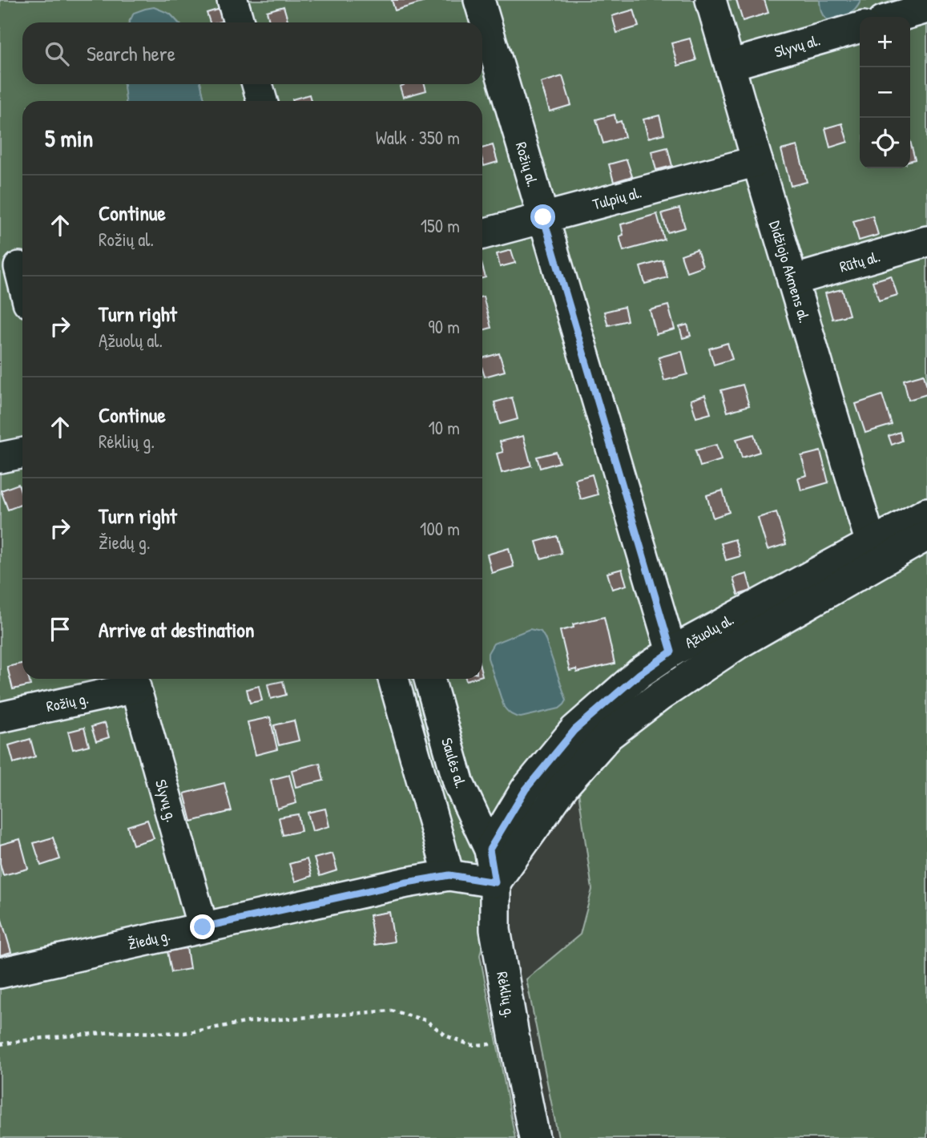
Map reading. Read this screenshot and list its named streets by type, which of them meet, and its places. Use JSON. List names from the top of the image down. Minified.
{"streets":{"street":["Slyvų al.","Rožių al.","Tulpių al.","Rūtų al.","Didžiojo Akmens al.","Ąžuolų al.","Rožių g.","Saulės al.","Slyvų g.","Žiedų g.","Rėklių g."]},"crossings":[["Slyvų al.","Didžiojo Akmens al."],["Rožių al.","Tulpių al."],["Rožių al.","Ąžuolų al."],["Tulpių al.","Didžiojo Akmens al."],["Rūtų al.","Didžiojo Akmens al."],["Didžiojo Akmens al.","Ąžuolų al."],["Ąžuolų al.","Saulės al."],["Ąžuolų al.","Rėklių g."],["Rožių g.","Slyvų g."],["Saulės al.","Rėklių g."],["Slyvų g.","Žiedų g."],["Žiedų g.","Rėklių g."]],"page":{"map_buttons":["+","−"],"search":"Search here","heading":["5 min","Walk · 350 m"],"list":[["Continue","Rožių al.","150 m"],["Turn right","Ąžuolų al.","90 m"],["Continue","Rėklių g.","10 m"],["Turn right","Žiedų g.","100 m"],"Arrive at destination"]}}
